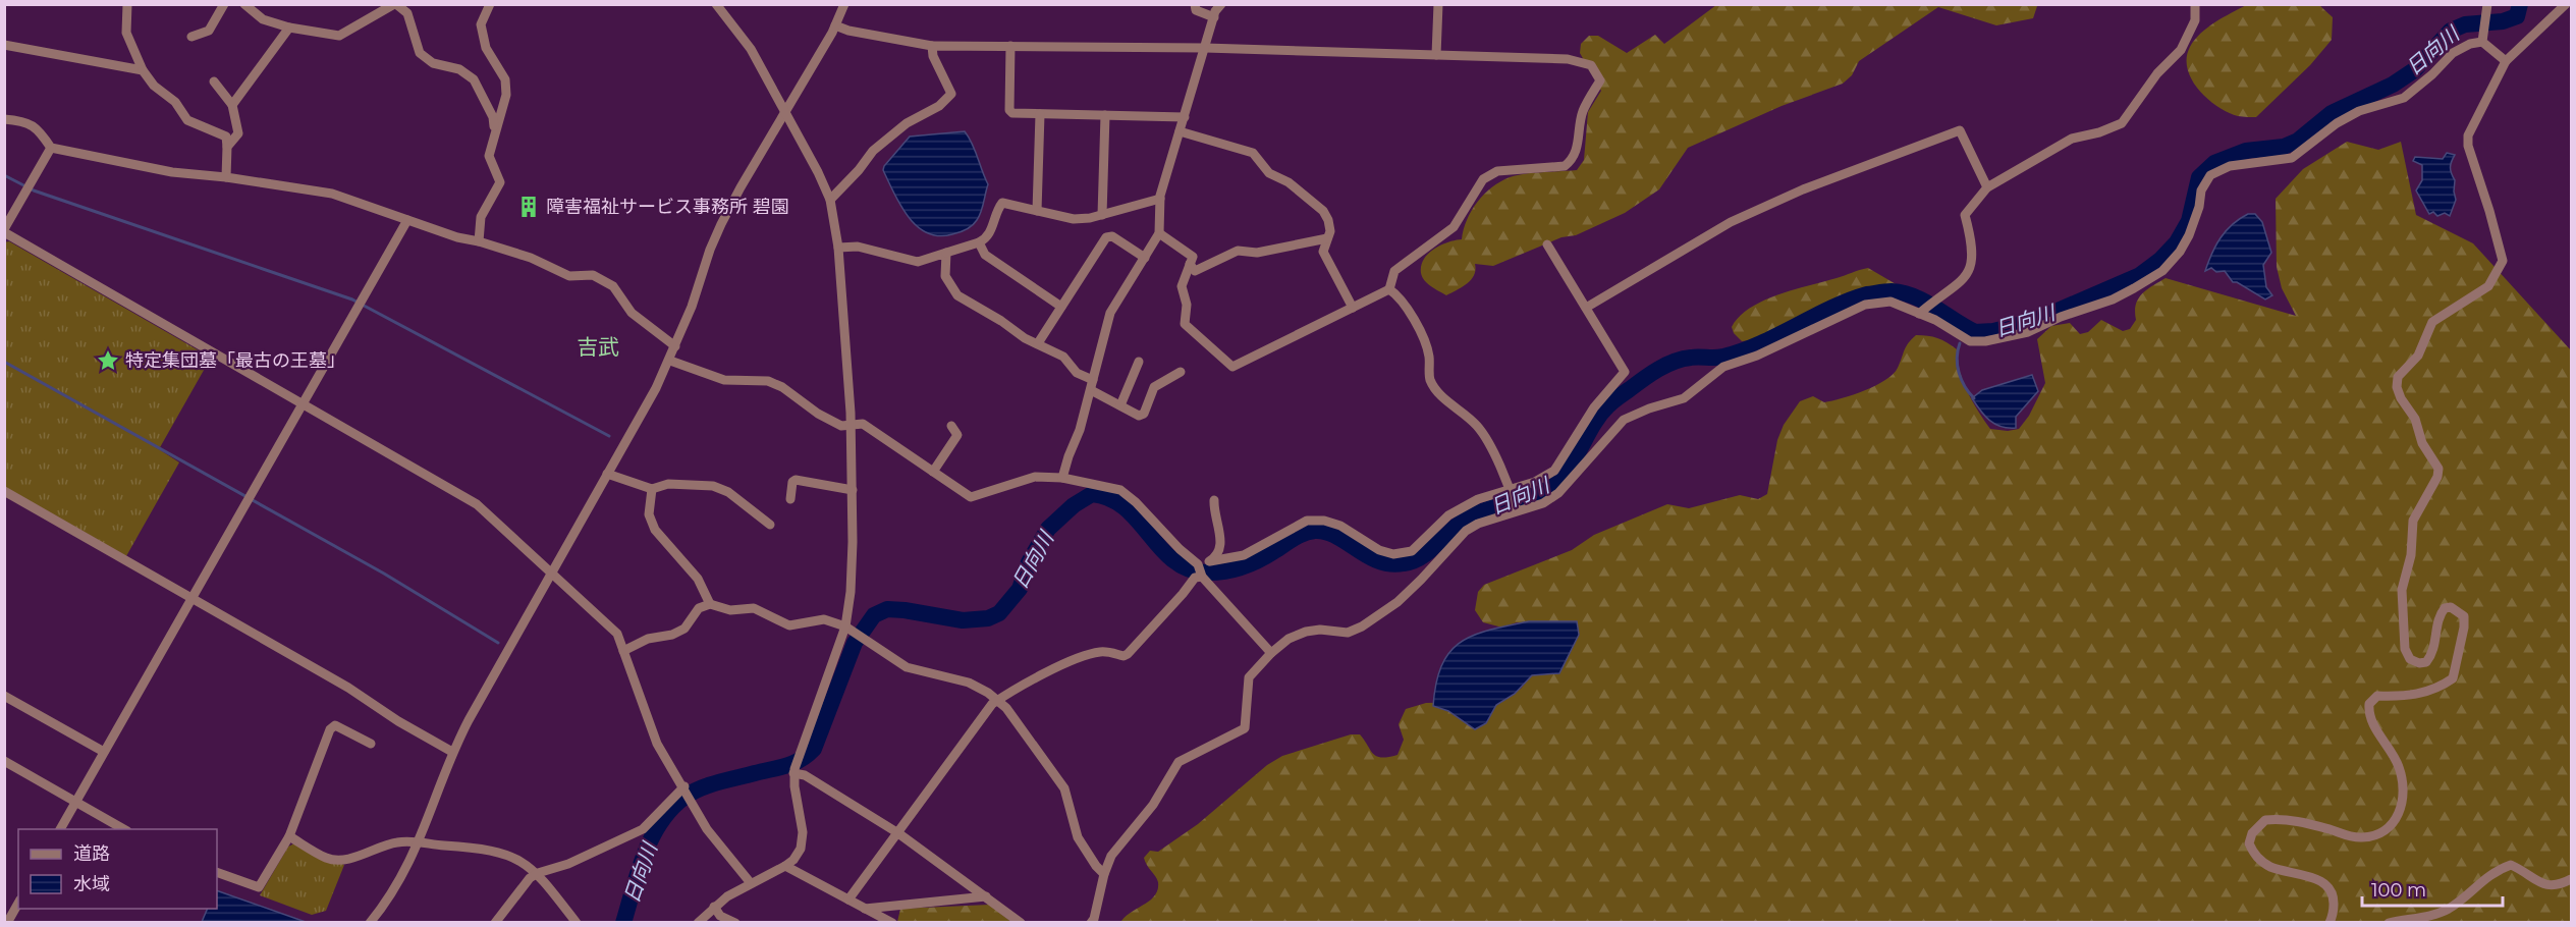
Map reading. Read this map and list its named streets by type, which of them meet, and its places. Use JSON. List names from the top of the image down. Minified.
{"districts":["吉武"],"water":["日向川"],"places":{"building":["障害福祉サービス事務所 碧園"],"place":["特定集団墓「最古の王墓」"]},"legend":["道路","水域"],"scale_bar":"100 m"}
